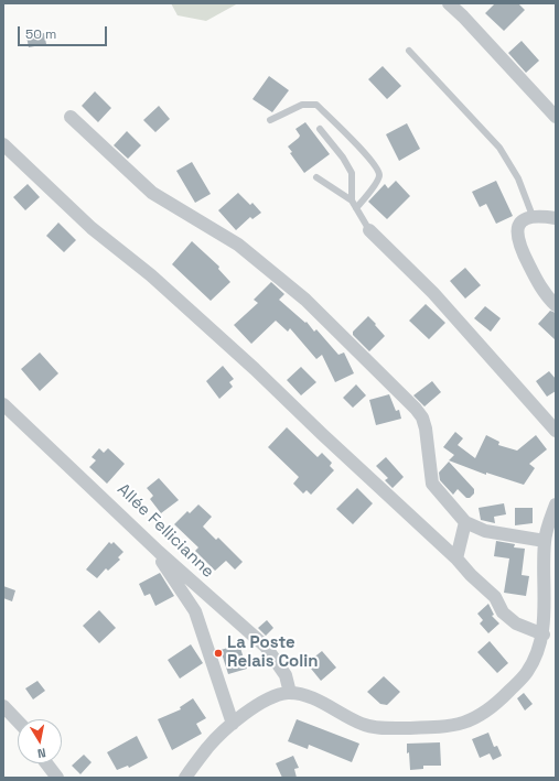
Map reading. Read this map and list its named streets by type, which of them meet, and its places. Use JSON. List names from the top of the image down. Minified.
{"streets":{"street":["Allée Fellicianne"]},"places":["La Poste Relais Colin"],"scale_bar":"50 m","north":"bottom"}
